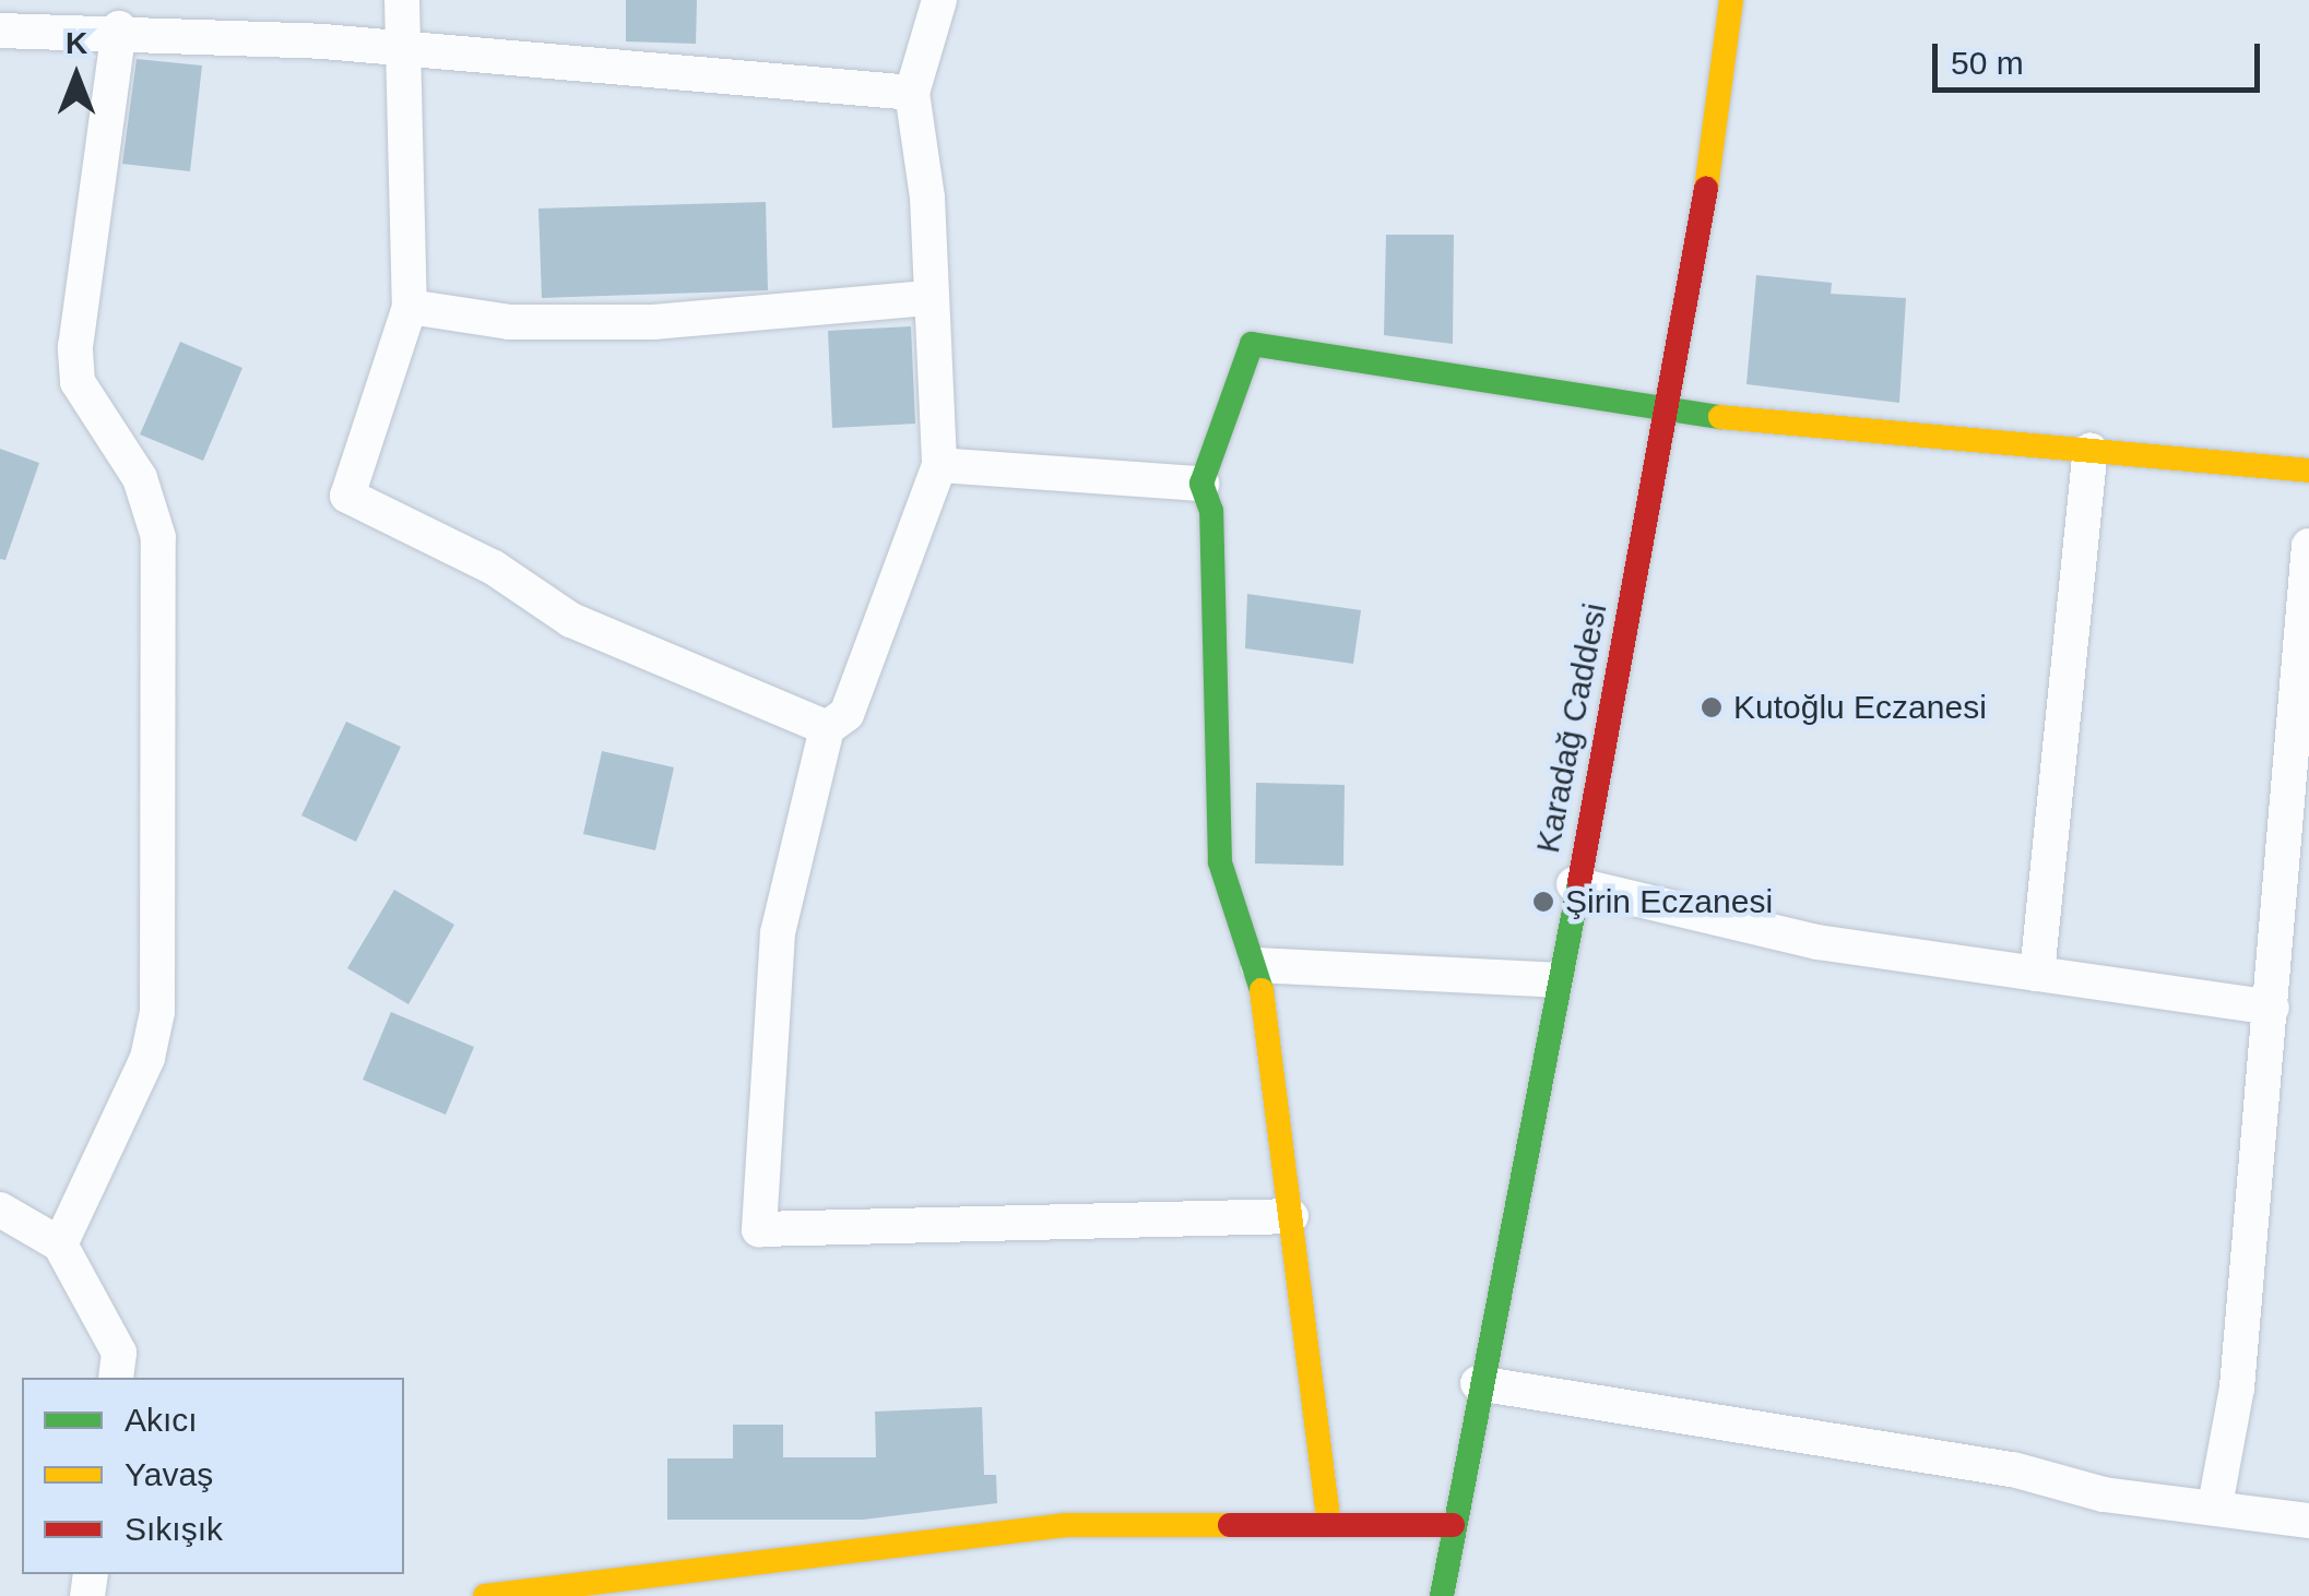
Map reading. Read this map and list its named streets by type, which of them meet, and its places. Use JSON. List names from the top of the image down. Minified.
{"streets":{"street":["Karadağ Caddesi"]},"places":["Kutoğlu Eczanesi","Şirin Eczanesi"],"legend":["Akıcı","Yavaş","Sıkışık"],"scale_bar":"50 m","north":"top"}
